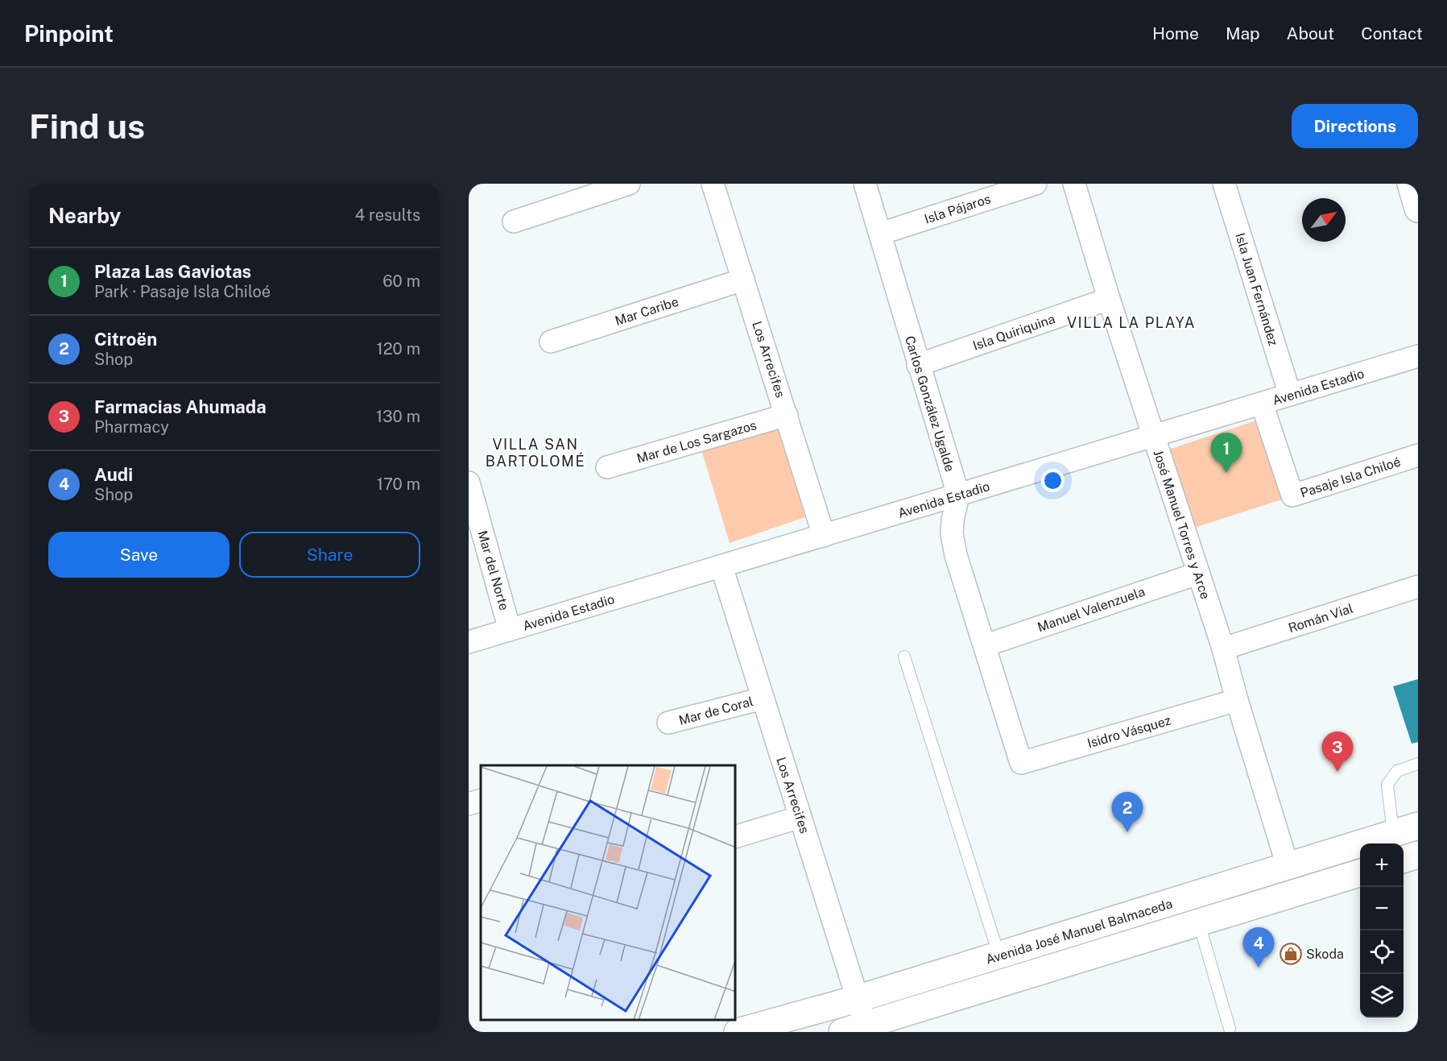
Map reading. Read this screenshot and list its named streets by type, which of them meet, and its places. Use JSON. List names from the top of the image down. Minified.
{"streets":{"main road":["Avenida José Manuel Balmaceda"],"street":["Isla Pájaros","Isla Juan Fernández","Mar Caribe","Isla Quiriquina","Los Arrecifes","Avenida Estadio","Carlos González Ugalde","Mar de Los Sargazos","Pasaje Isla Chiloé","José Manuel Torres y Arce","Mar del Norte","Manuel Valenzuela","Román Vial","Mar de Coral","Isidro Vásquez"]},"crossings":[["Isla Pájaros","Carlos González Ugalde"],["Isla Juan Fernández","Avenida Estadio"],["Mar Caribe","Los Arrecifes"],["Isla Quiriquina","Carlos González Ugalde"],["Isla Quiriquina","José Manuel Torres y Arce"],["Los Arrecifes","Avenida Estadio"],["Los Arrecifes","Mar de Los Sargazos"],["Los Arrecifes","Mar de Coral"],["Los Arrecifes","Avenida José Manuel Balmaceda"],["Avenida Estadio","Carlos González Ugalde"],["Avenida Estadio","Pasaje Isla Chiloé"],["Avenida Estadio","José Manuel Torres y Arce"],["Avenida Estadio","Mar del Norte"],["Carlos González Ugalde","Manuel Valenzuela"],["Carlos González Ugalde","Isidro Vásquez"],["José Manuel Torres y Arce","Manuel Valenzuela"],["José Manuel Torres y Arce","Román Vial"],["José Manuel Torres y Arce","Isidro Vásquez"],["José Manuel Torres y Arce","Avenida José Manuel Balmaceda"]],"districts":["VILLA LA PLAYA","VILLA SAN BARTOLOMÉ"],"places":{"shop":["Skoda"]},"north":"top right","page":{"header":"Pinpoint","nav":["Home","Map","About","Contact"],"buttons":["Directions",["Save","Share"]],"title":"Find us","heading":["Nearby","4 results"],"list":[{"mark":"1","name":"Plaza Las Gaviotas","note":"Park · Pasaje Isla Chiloé","value":"60 m"},{"mark":"2","name":"Citroën","note":"Shop","value":"120 m"},{"mark":"3","name":"Farmacias Ahumada","note":"Pharmacy","value":"130 m"},{"mark":"4","name":"Audi","note":"Shop","value":"170 m"}],"pins":["1","3","2","4"],"map_buttons":["+","−"]}}
